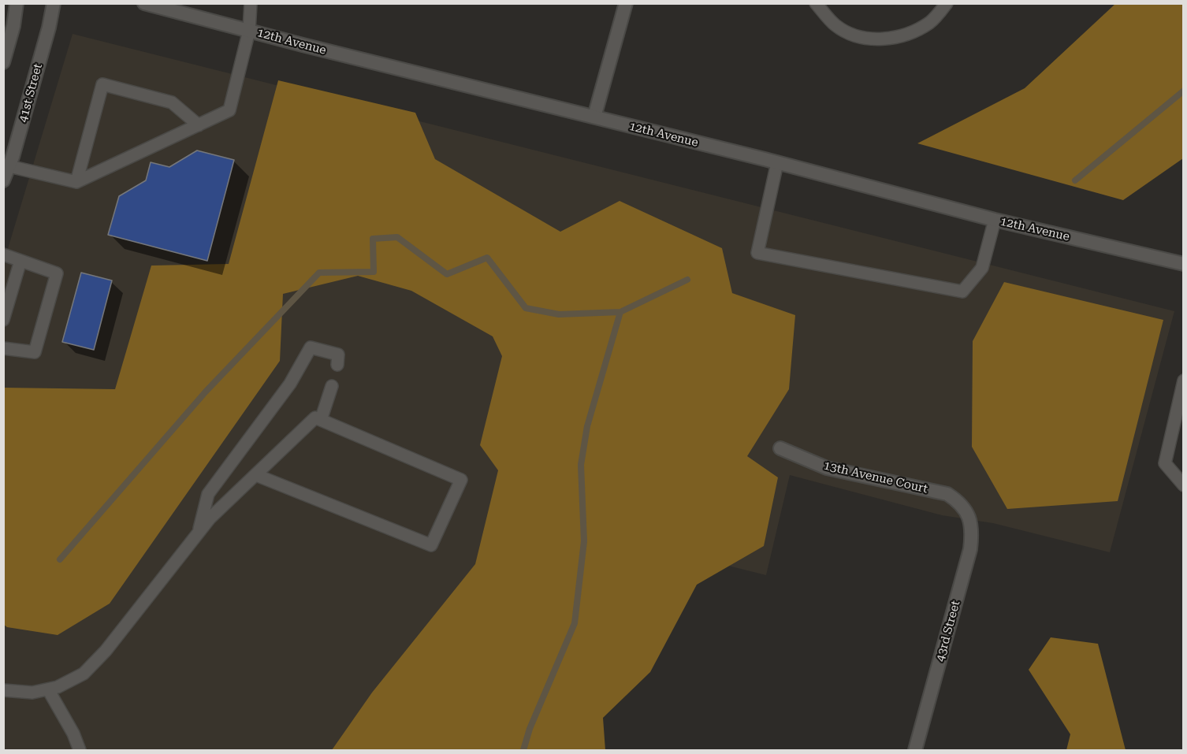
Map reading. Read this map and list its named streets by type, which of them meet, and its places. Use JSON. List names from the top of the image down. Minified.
{"streets":{"street":["12th Avenue","41st Street","13th Avenue Court","43rd Street"]},"crossings":[["13th Avenue Court","43rd Street"]]}
